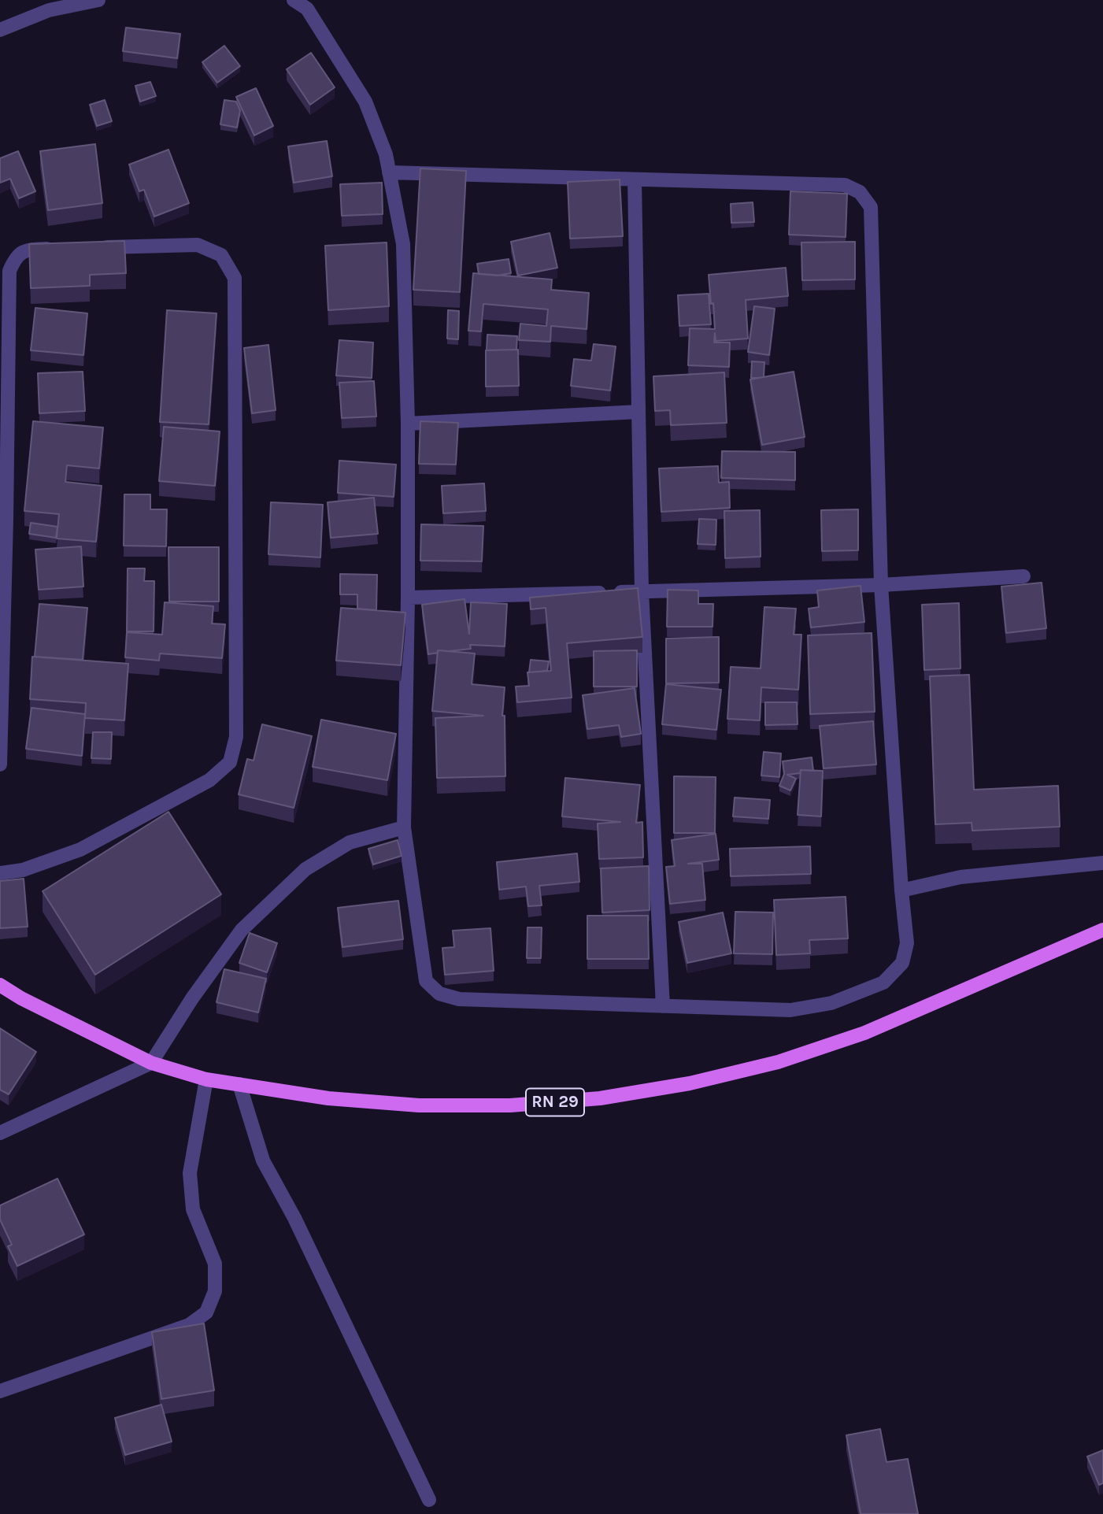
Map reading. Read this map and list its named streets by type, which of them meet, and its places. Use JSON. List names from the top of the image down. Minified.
{"streets":{"main road":["RN 29"]}}
